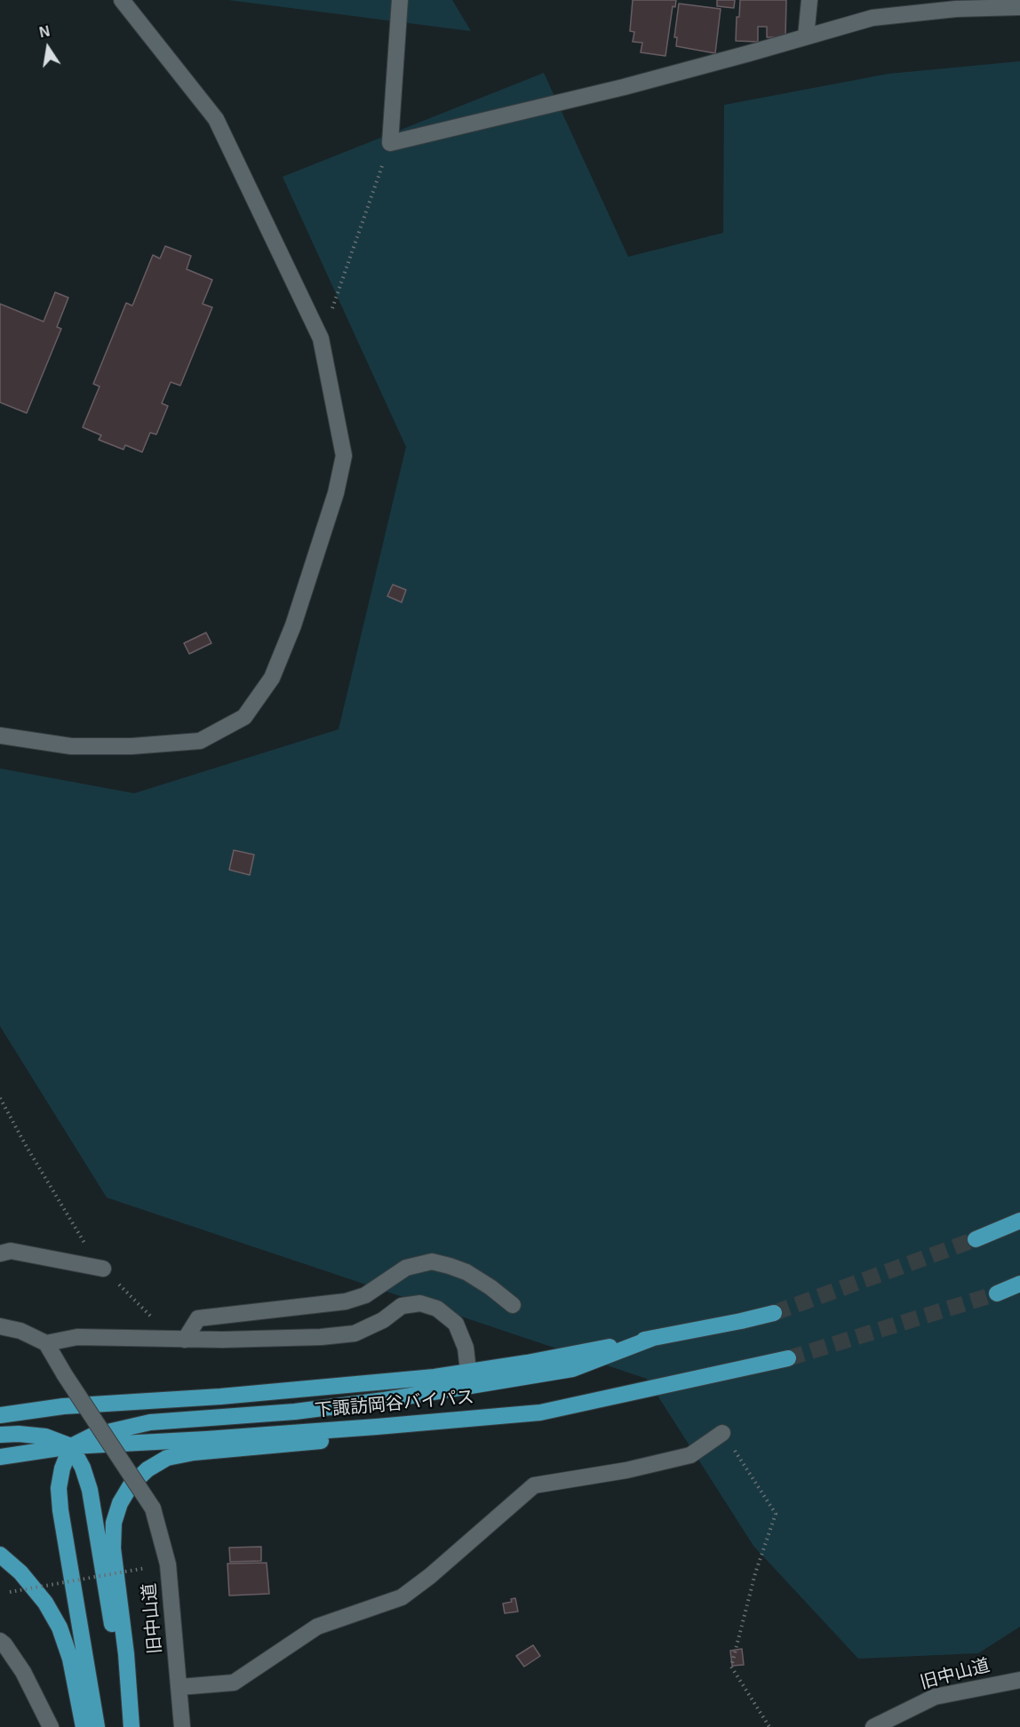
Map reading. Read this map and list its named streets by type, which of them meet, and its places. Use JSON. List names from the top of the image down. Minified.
{"streets":{"highway":["下諏訪岡谷バイパス"],"street":["旧中山道"]},"north":"top"}
